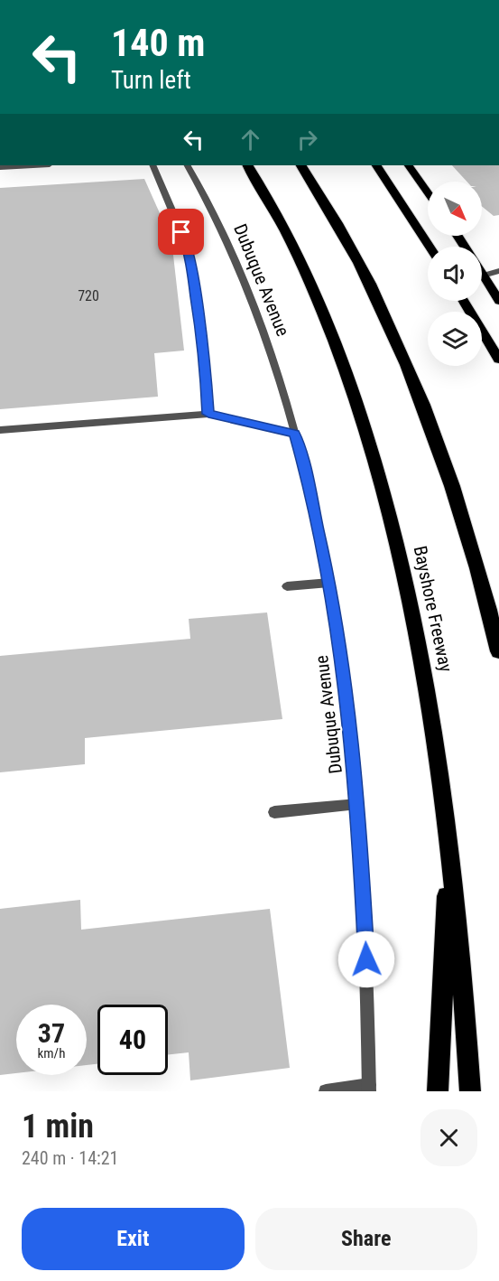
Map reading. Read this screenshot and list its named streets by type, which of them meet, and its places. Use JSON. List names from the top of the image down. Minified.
{"streets":{"highway":["Bayshore Freeway"],"street":["Dubuque Avenue"]},"house_numbers":["720"],"north":"bottom right","page":{"turn":["140 m","Turn left"],"speed":"37 km/h","limit":"40","heading":["1 min","240 m · 14:21"],"buttons":["Exit","Share"]}}
